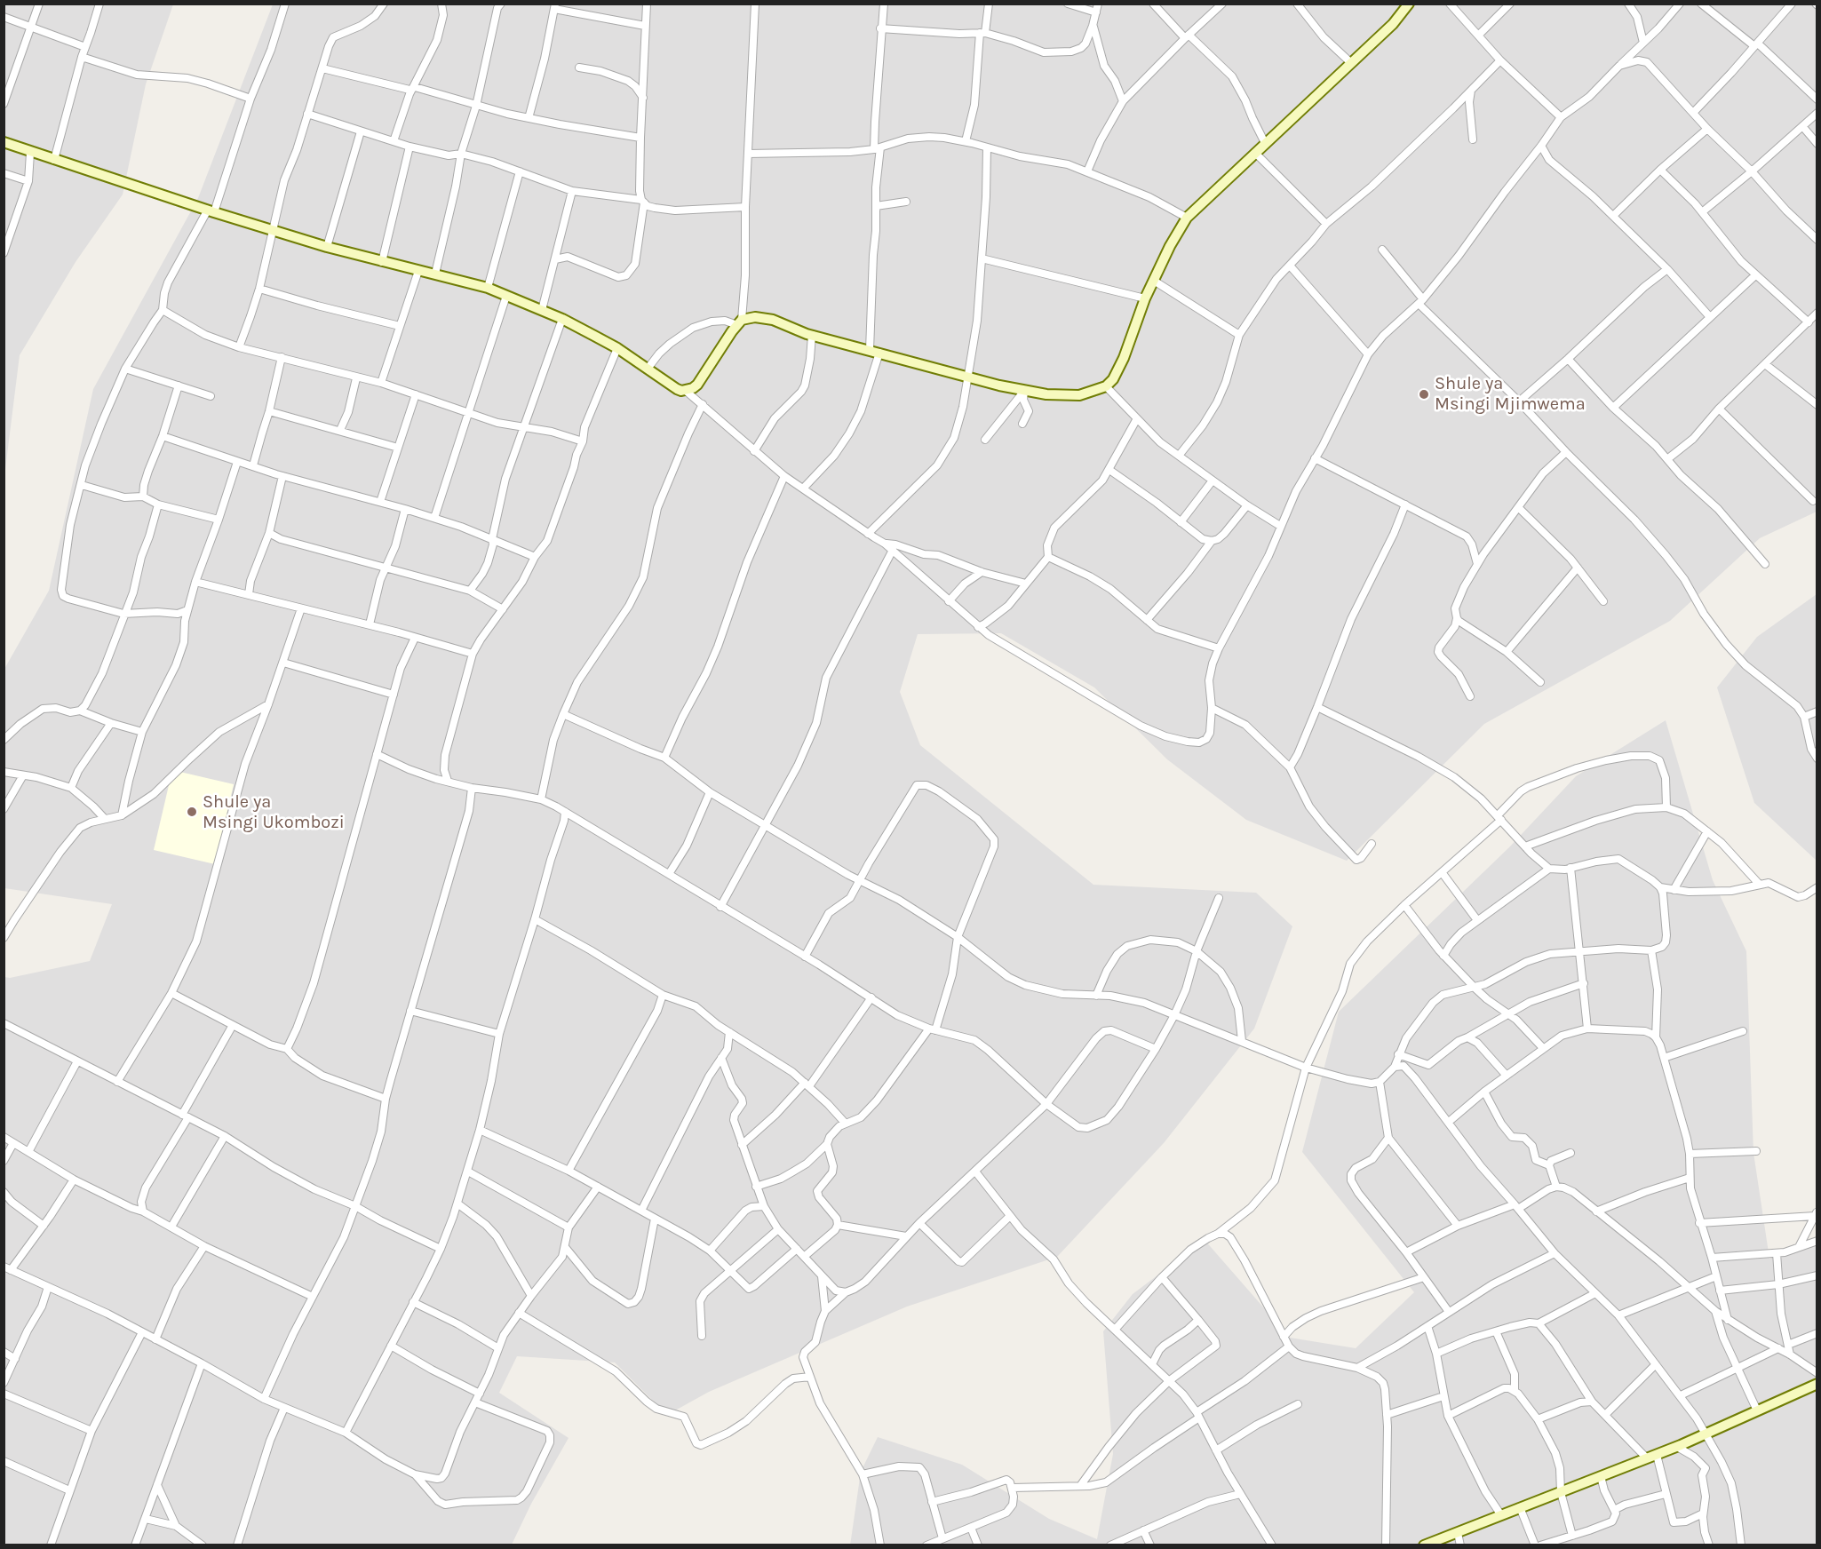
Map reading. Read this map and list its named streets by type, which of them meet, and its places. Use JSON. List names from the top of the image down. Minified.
{"places":["Shule ya Msingi Mjimwema","Shule ya Msingi Ukombozi"]}
